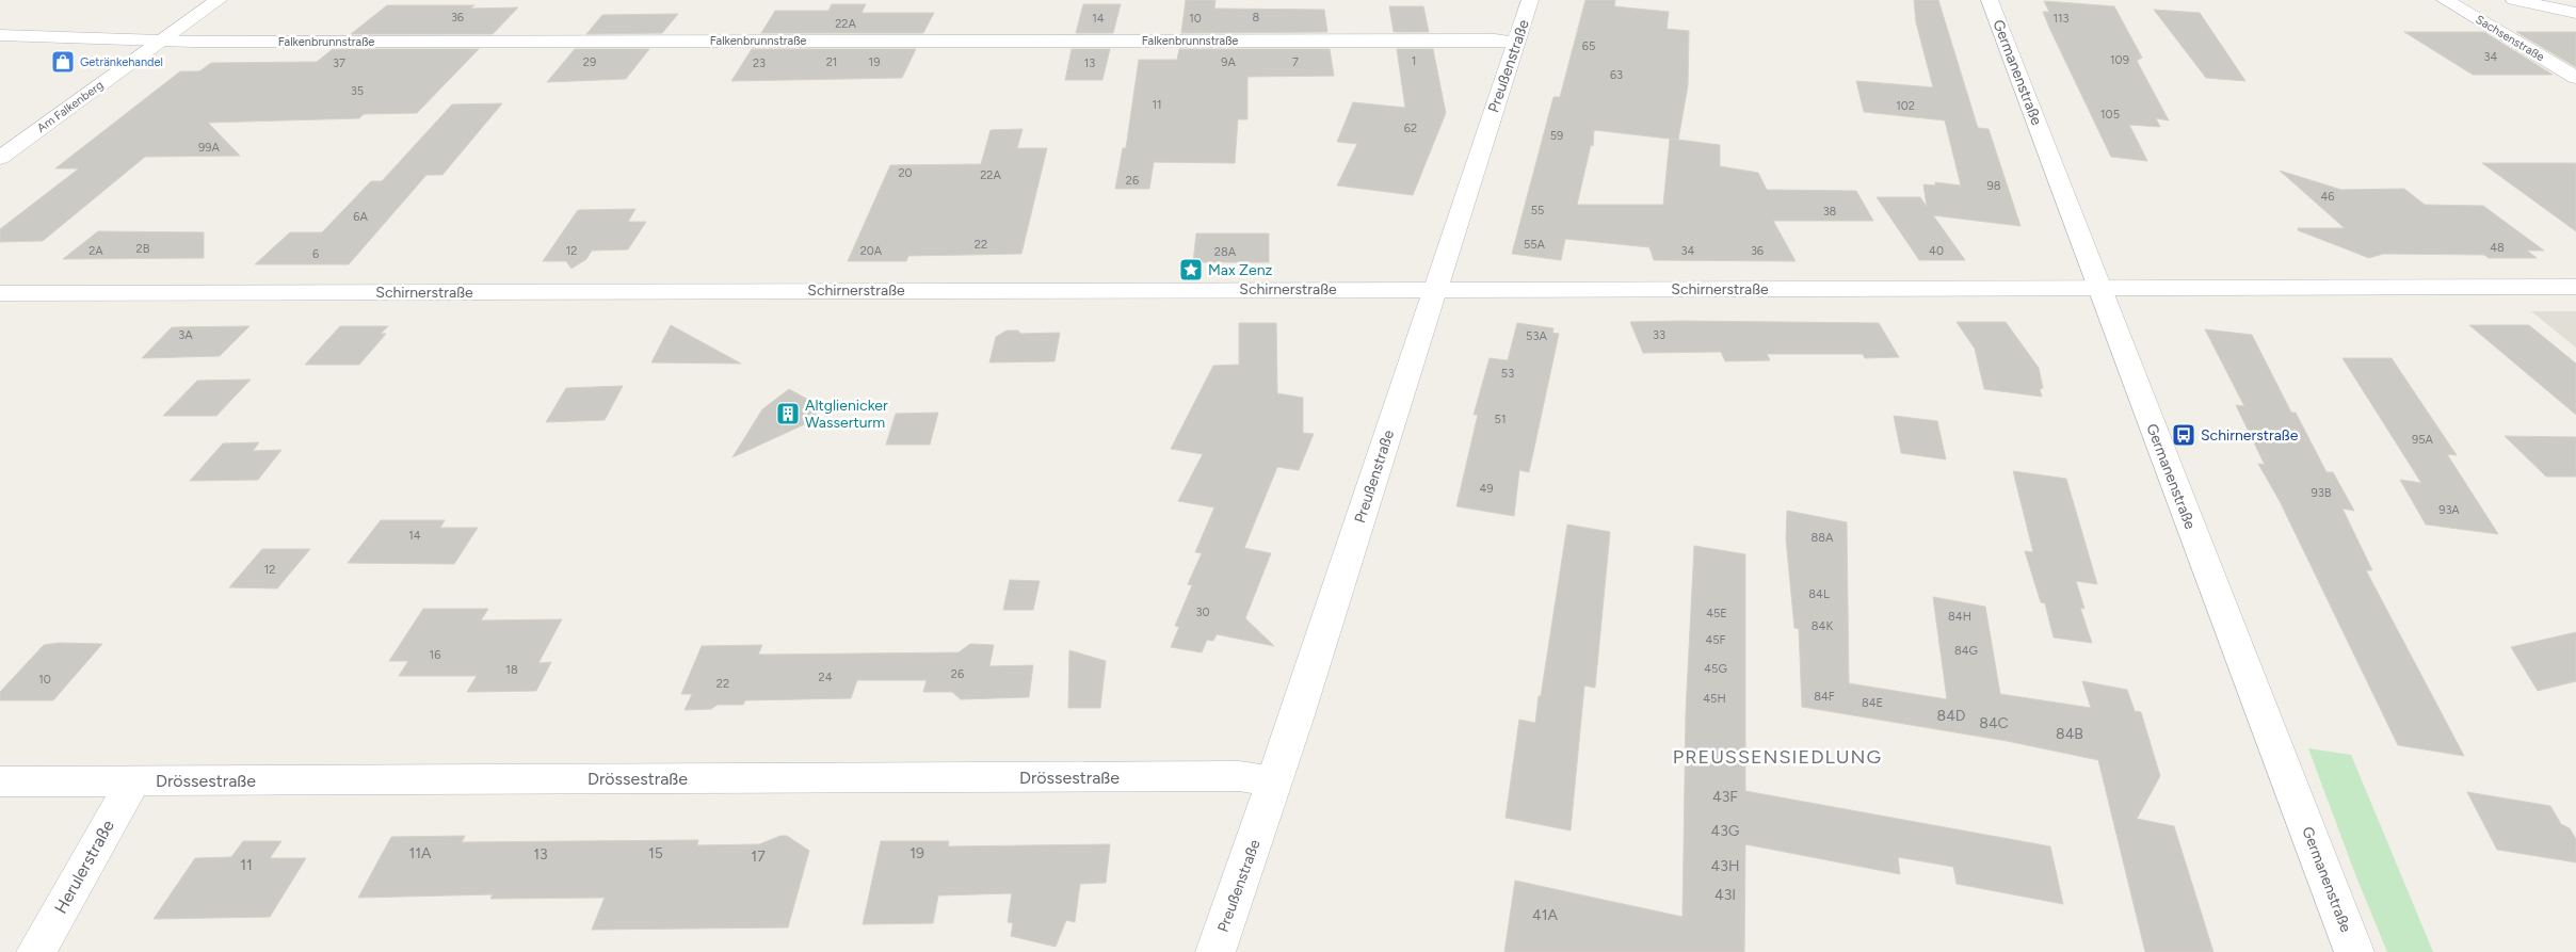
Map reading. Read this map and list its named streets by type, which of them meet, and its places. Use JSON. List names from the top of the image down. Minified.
{"streets":{"street":["Sachsenstraße","Falkenbrunnstraße","Preußenstraße","Germanenstraße","Am Falkenberg","Schirnerstraße","Drössestraße","Herulerstraße"]},"crossings":[["Falkenbrunnstraße","Preußenstraße"],["Falkenbrunnstraße","Am Falkenberg"],["Preußenstraße","Schirnerstraße"],["Preußenstraße","Drössestraße"],["Germanenstraße","Schirnerstraße"],["Drössestraße","Herulerstraße"]],"districts":["PREUSSENSIEDLUNG"],"places":{"shop":["Getränkehandel"],"place":["Max Zenz"],"building":["Altglienicker Wasserturm"],"bus stop":["Schirnerstraße"]},"house_numbers":["36","8","14","10","113","22A","65","34","109","1","29","21","19","9A","7","37","23","13","63","35","11","102","105","62","59","99A","20","22A","26","98","46","55","38","6A","22","55A","48","2B","2A","12","20A","34","36","40","28A","6","3A","33","53A","53","51","95A","49","93B","93A","14","88A","12","84L","30","45E","84H","84K","45F","84G","16","45G","18","26","24","10","22","84F","45H","84E","84D","84C","84B","43F","43G","11A","15","19","13","17","11","43H","43I","41A"]}
